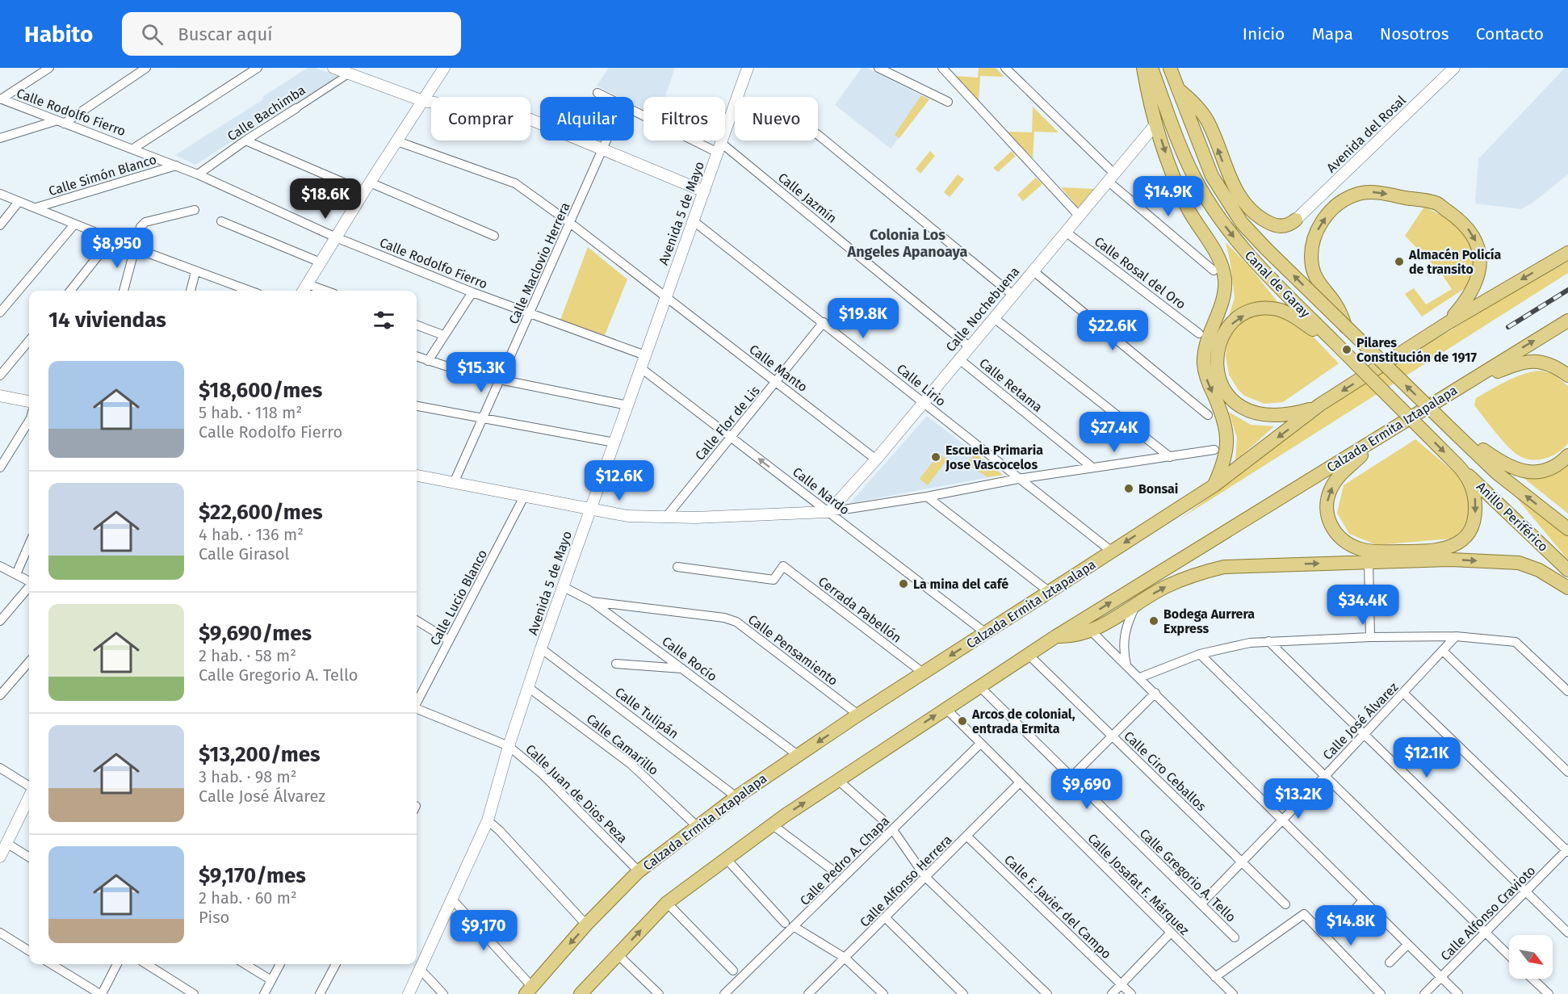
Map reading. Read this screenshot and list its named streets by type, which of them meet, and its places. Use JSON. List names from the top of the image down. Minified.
{"streets":{"main road":["Canal de Garay","Calzada Ermita Iztapalapa","Anillo Periférico"],"street":["Calle Rodolfo Fierro","Calle Bachimba","Avenida del Rosal","Calle Simón Blanco","Calle Jazmín","Avenida 5 de Mayo","Calle Maclovio Herrera","Calle Rosal del Oro","Calle Nochebuena","Calle Manto","Calle Lirio","Calle Retama","Calle Flor de Lis","Calle Nardo","Calle Lucio Blanco","Cerrada Pabellón","Calle Pensamiento","Calle Rocío","Calle Tulipán","Calle José Álvarez","Calle Camarillo","Calle Ciro Ceballos","Calle Juan de Dios Peza","Calle Pedro A. Chapa","Calle Gregorio A. Tello","Calle Alfonso Herrera","Calle Josafat F. Márquez","Calle F. Javier del Campo","Calle Alfonso Cravioto"]},"crossings":[["Calle Rodolfo Fierro","Calle Bachimba"],["Calle Rodolfo Fierro","Calle Simón Blanco"],["Calle Rodolfo Fierro","Avenida 5 de Mayo"],["Calle Rodolfo Fierro","Calle Maclovio Herrera"],["Calle Jazmín","Avenida 5 de Mayo"],["Calle Jazmín","Calle Nochebuena"],["Avenida 5 de Mayo","Calle Manto"],["Avenida 5 de Mayo","Calle Lirio"],["Avenida 5 de Mayo","Calle Nardo"],["Avenida 5 de Mayo","Calle Rocío"],["Avenida 5 de Mayo","Calle Tulipán"],["Avenida 5 de Mayo","Calle Camarillo"],["Avenida 5 de Mayo","Calle Juan de Dios Peza"],["Calle Maclovio Herrera","Calle Manto"],["Calle Rosal del Oro","Calle Nochebuena"],["Canal de Garay","Anillo Periférico"],["Calle Nochebuena","Calle Manto"],["Calle Nochebuena","Calle Lirio"],["Calle Nochebuena","Calle Retama"],["Calle Nochebuena","Calle Nardo"],["Calle Manto","Calle Flor de Lis"],["Calle Lirio","Calle Flor de Lis"],["Calle Lirio","Calzada Ermita Iztapalapa"],["Calle Flor de Lis","Calle Nardo"],["Calzada Ermita Iztapalapa","Calle Nardo"],["Calzada Ermita Iztapalapa","Cerrada Pabellón"],["Calzada Ermita Iztapalapa","Calle Pensamiento"],["Calzada Ermita Iztapalapa","Calle Rocío"],["Calzada Ermita Iztapalapa","Calle Tulipán"],["Calzada Ermita Iztapalapa","Calle Camarillo"],["Calzada Ermita Iztapalapa","Calle Juan de Dios Peza"],["Calle Pensamiento","Calle Rocío"],["Calle José Álvarez","Calle Ciro Ceballos"],["Calle José Álvarez","Calle Gregorio A. Tello"],["Calle Pedro A. Chapa","Calle Josafat F. Márquez"],["Calle Alfonso Herrera","Calle Josafat F. Márquez"],["Calle Alfonso Herrera","Calle F. Javier del Campo"]],"districts":["Colonia Los Angeles Apanoaya"],"places":["Almacén Policía de transito","Pilares Constitución de 1917","Escuela Primaria Jose Vascocelos","Bonsai","La mina del café","Bodega Aurrera Express","Arcos de colonial, entrada Ermita"],"north":"bottom right","page":{"header":"Habito","search":"Buscar aquí","nav":["Inicio","Mapa","Nosotros","Contacto"],"chip":["Comprar","Alquilar","Filtros","Nuevo"],"price":["$14.9K","$18.6K","$8,950","$19.8K","$22.6K","$15.3K","$27.4K","$12.6K","$34.4K","$12.1K","$9,690","$13.2K","$14.8K","$9,170"],"heading":"14 viviendas","list":[{"name":"$18,600/mes","note":"5 hab. · 118 m² · Calle Rodolfo Fierro"},{"name":"$22,600/mes","note":"4 hab. · 136 m² · Calle Girasol"},{"name":"$9,690/mes","note":"2 hab. · 58 m² · Calle Gregorio A. Tello"},{"name":"$13,200/mes","note":"3 hab. · 98 m² · Calle José Álvarez"},{"name":"$9,170/mes","note":"2 hab. · 60 m² · Piso"}]}}
